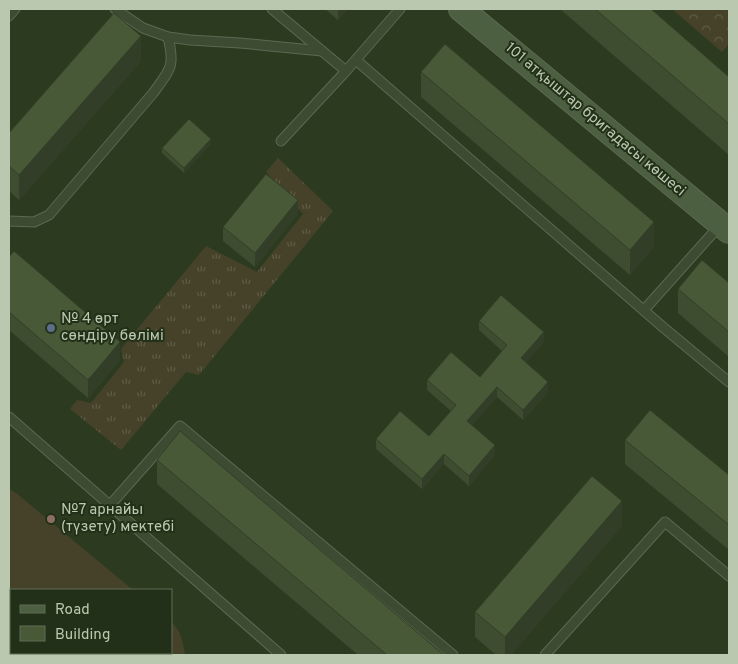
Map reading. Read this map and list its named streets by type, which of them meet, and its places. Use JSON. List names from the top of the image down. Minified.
{"streets":{"street":["101 атқыштар бригадасы көшесі"]},"places":["№ 4 өрт сөндіру бөлімі","№7 арнайы (түзету) мектебі"],"legend":["Road","Building"]}
